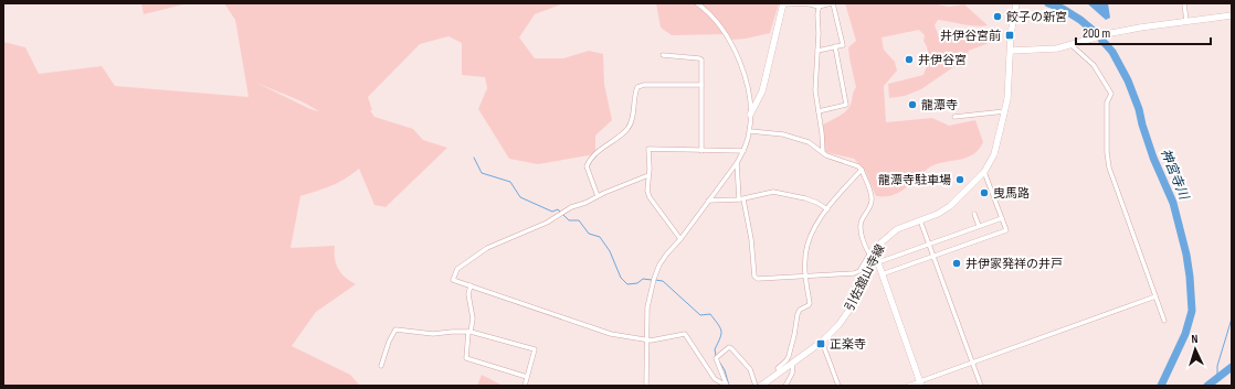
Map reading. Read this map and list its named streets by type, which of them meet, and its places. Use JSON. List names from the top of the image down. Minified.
{"streets":{"main road":["引佐舘山寺線"]},"water":["神宮寺川"],"places":{"other":["餃子の新宮","井伊谷宮","龍潭寺","龍潭寺駐車場","曳馬路","井伊家発祥の井戸"],"transit":["井伊谷宮前","正楽寺"]},"scale_bar":"200 m","north":"top"}
